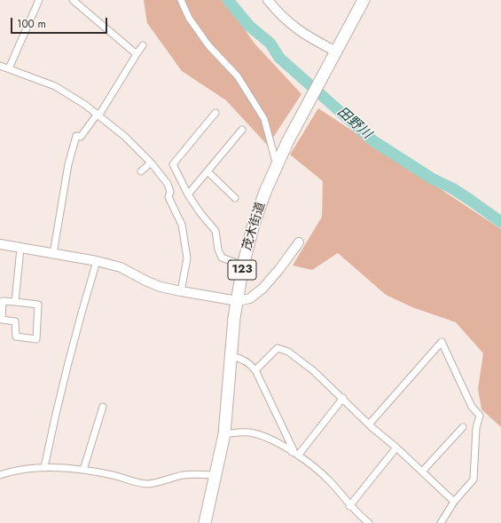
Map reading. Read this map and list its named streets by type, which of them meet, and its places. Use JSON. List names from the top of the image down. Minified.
{"streets":{"highway":["茂木街道","123"]},"crossings":[["茂木街道","123"]],"water":["田野川"],"scale_bar":"100 m"}
